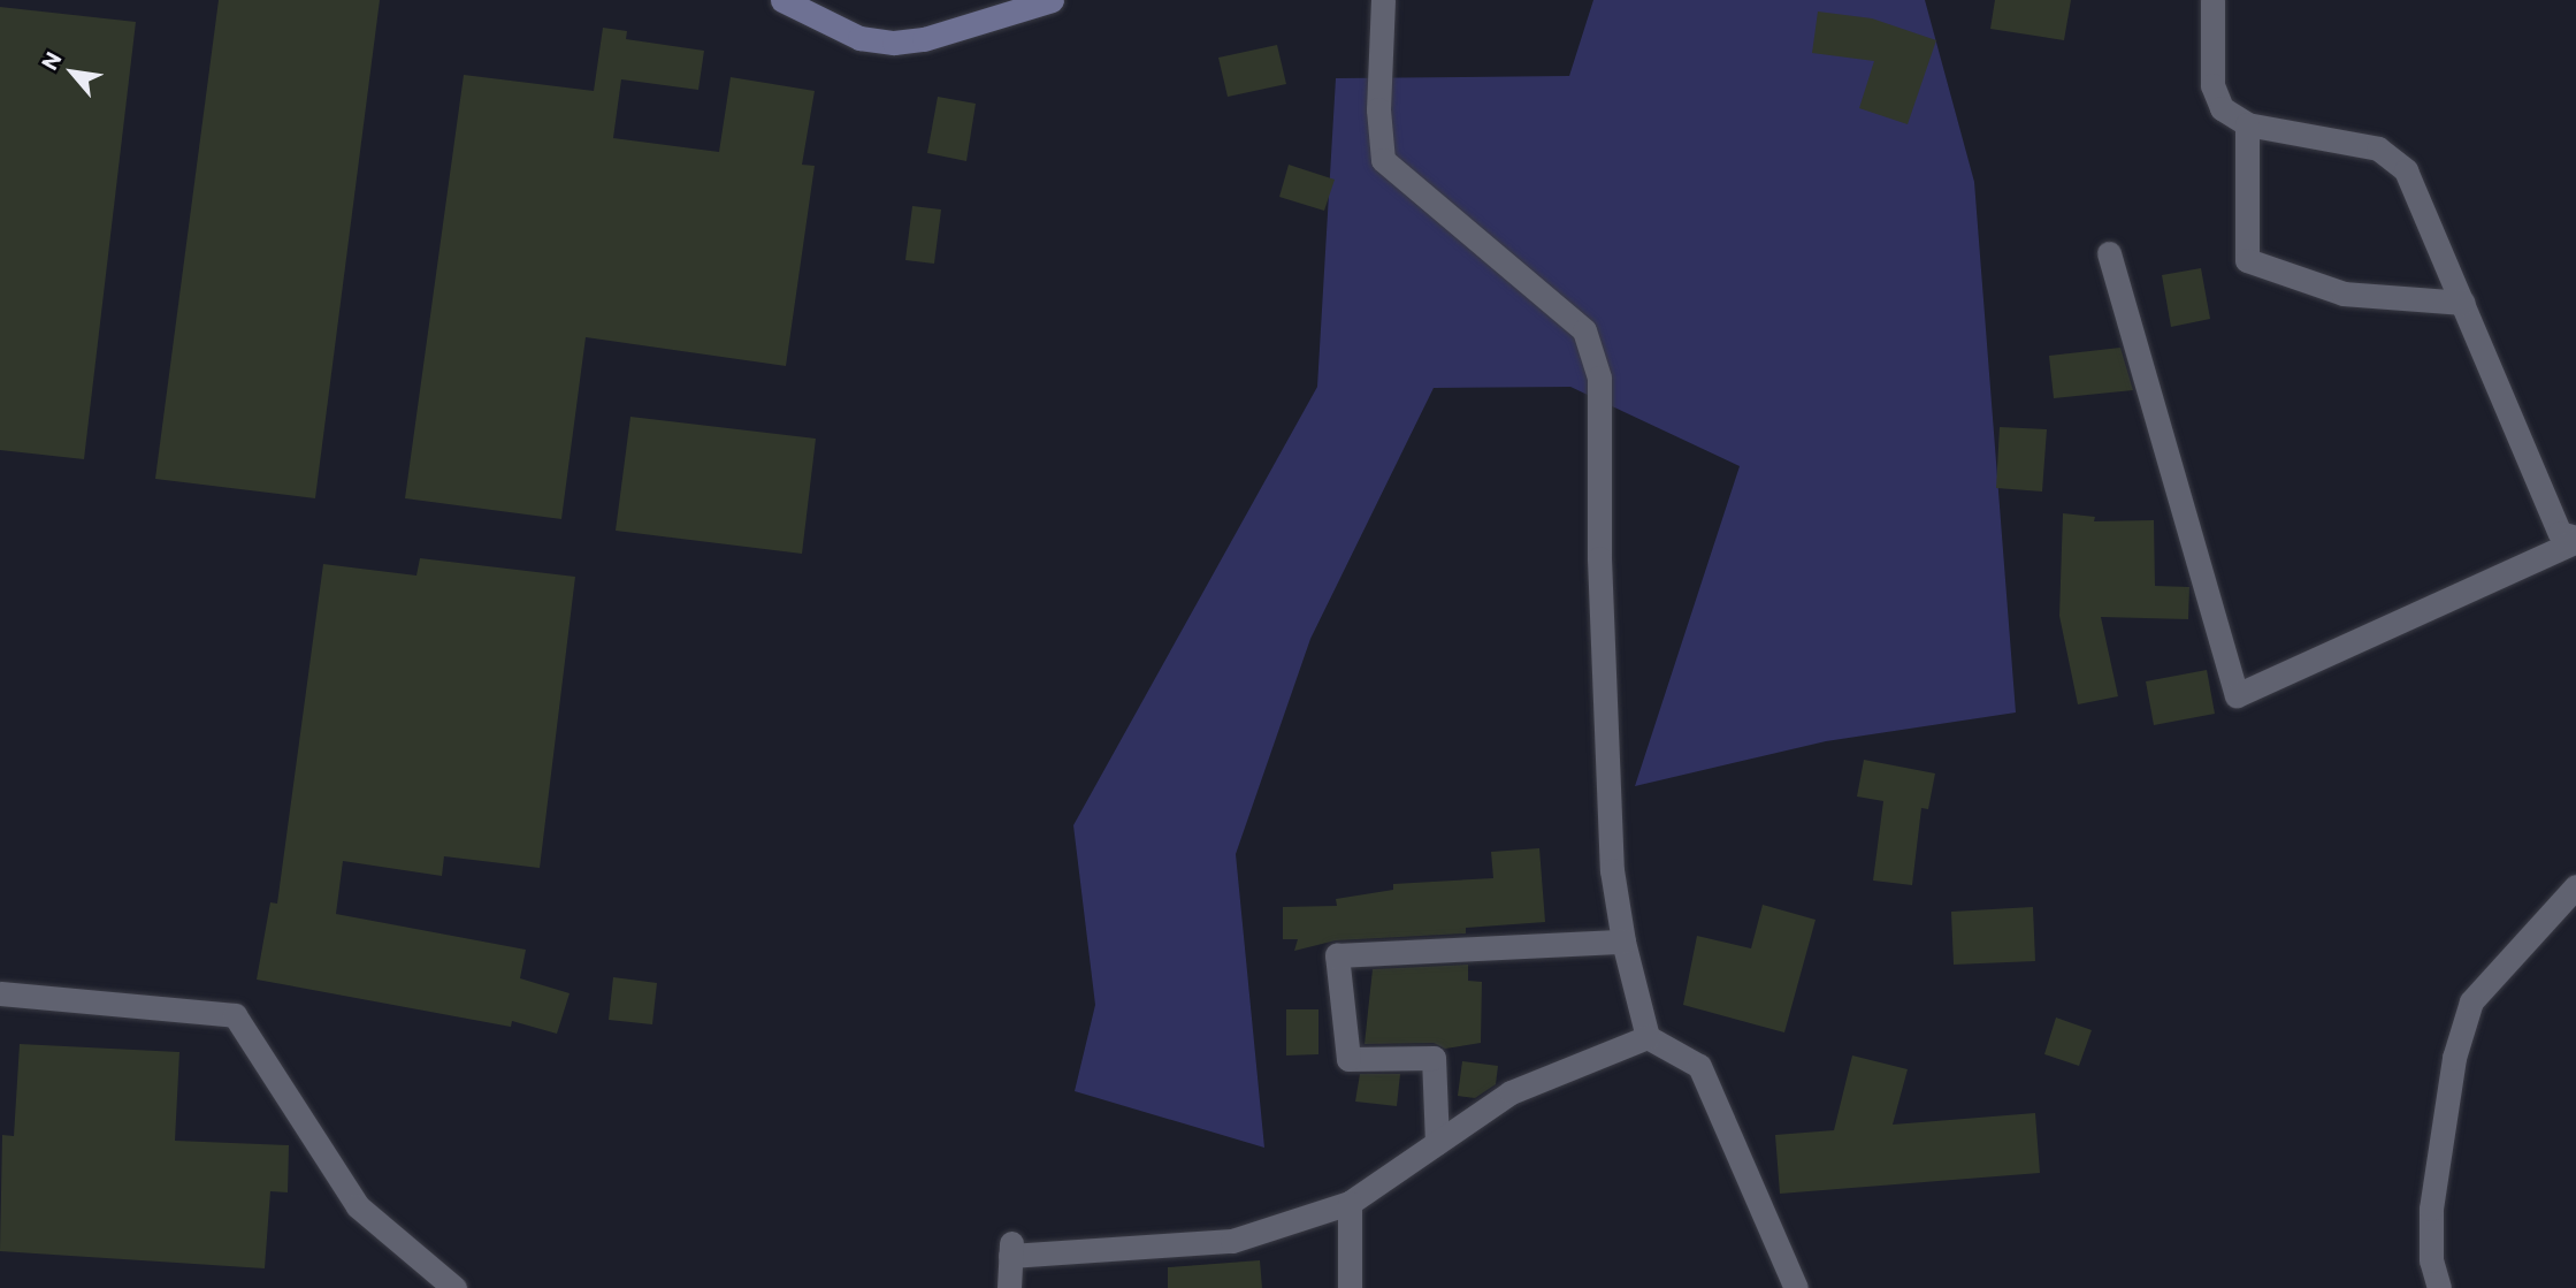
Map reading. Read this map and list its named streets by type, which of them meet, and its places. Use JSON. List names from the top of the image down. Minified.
{"north":"top left"}
